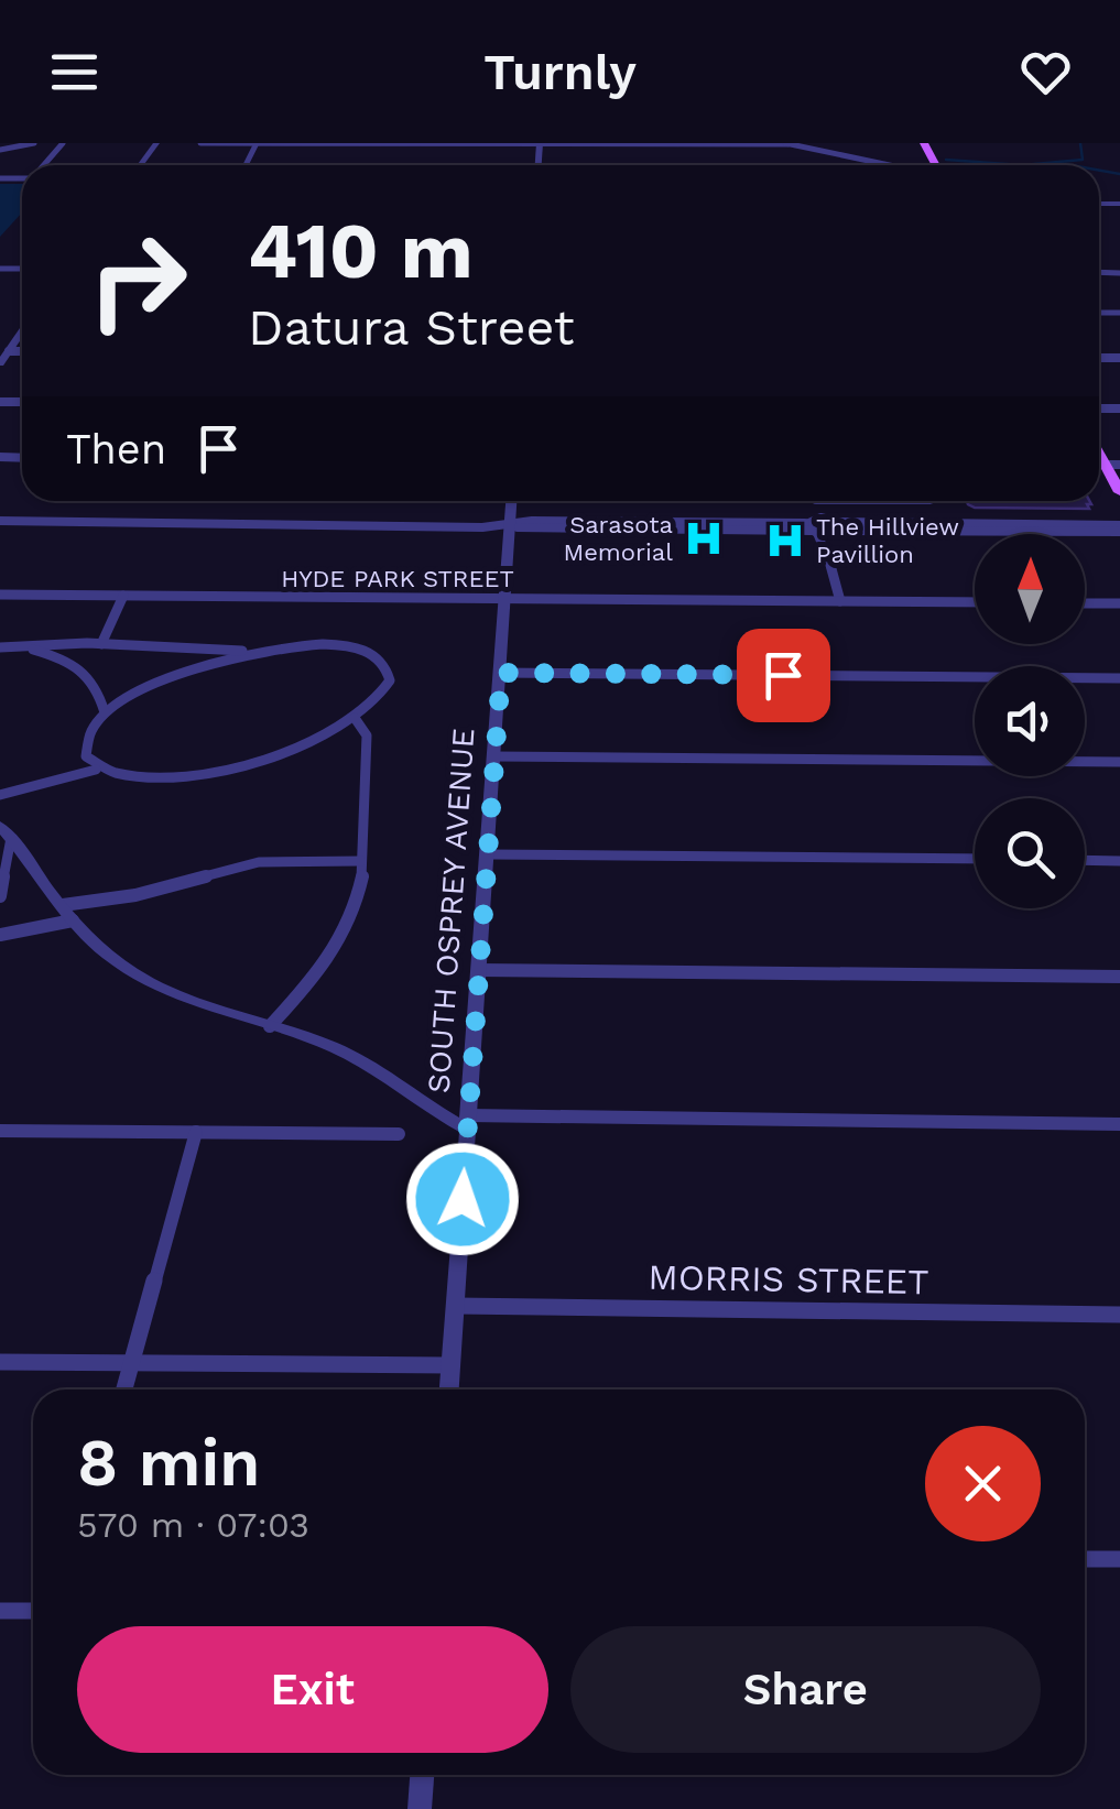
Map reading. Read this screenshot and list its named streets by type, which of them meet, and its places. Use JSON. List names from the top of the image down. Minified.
{"streets":{"street":["HYDE PARK STREET","SOUTH OSPREY AVENUE","MORRIS STREET"]},"crossings":[["HYDE PARK STREET","SOUTH OSPREY AVENUE"],["SOUTH OSPREY AVENUE","MORRIS STREET"]],"places":{"hospital":["Sarasota Memorial","The Hillview Pavillion"]},"north":"top","page":{"header":"Turnly","turn":["410 m","Datura Street"],"then":"Then","heading":["8 min","570 m · 07:03"],"buttons":["Exit","Share"]}}
